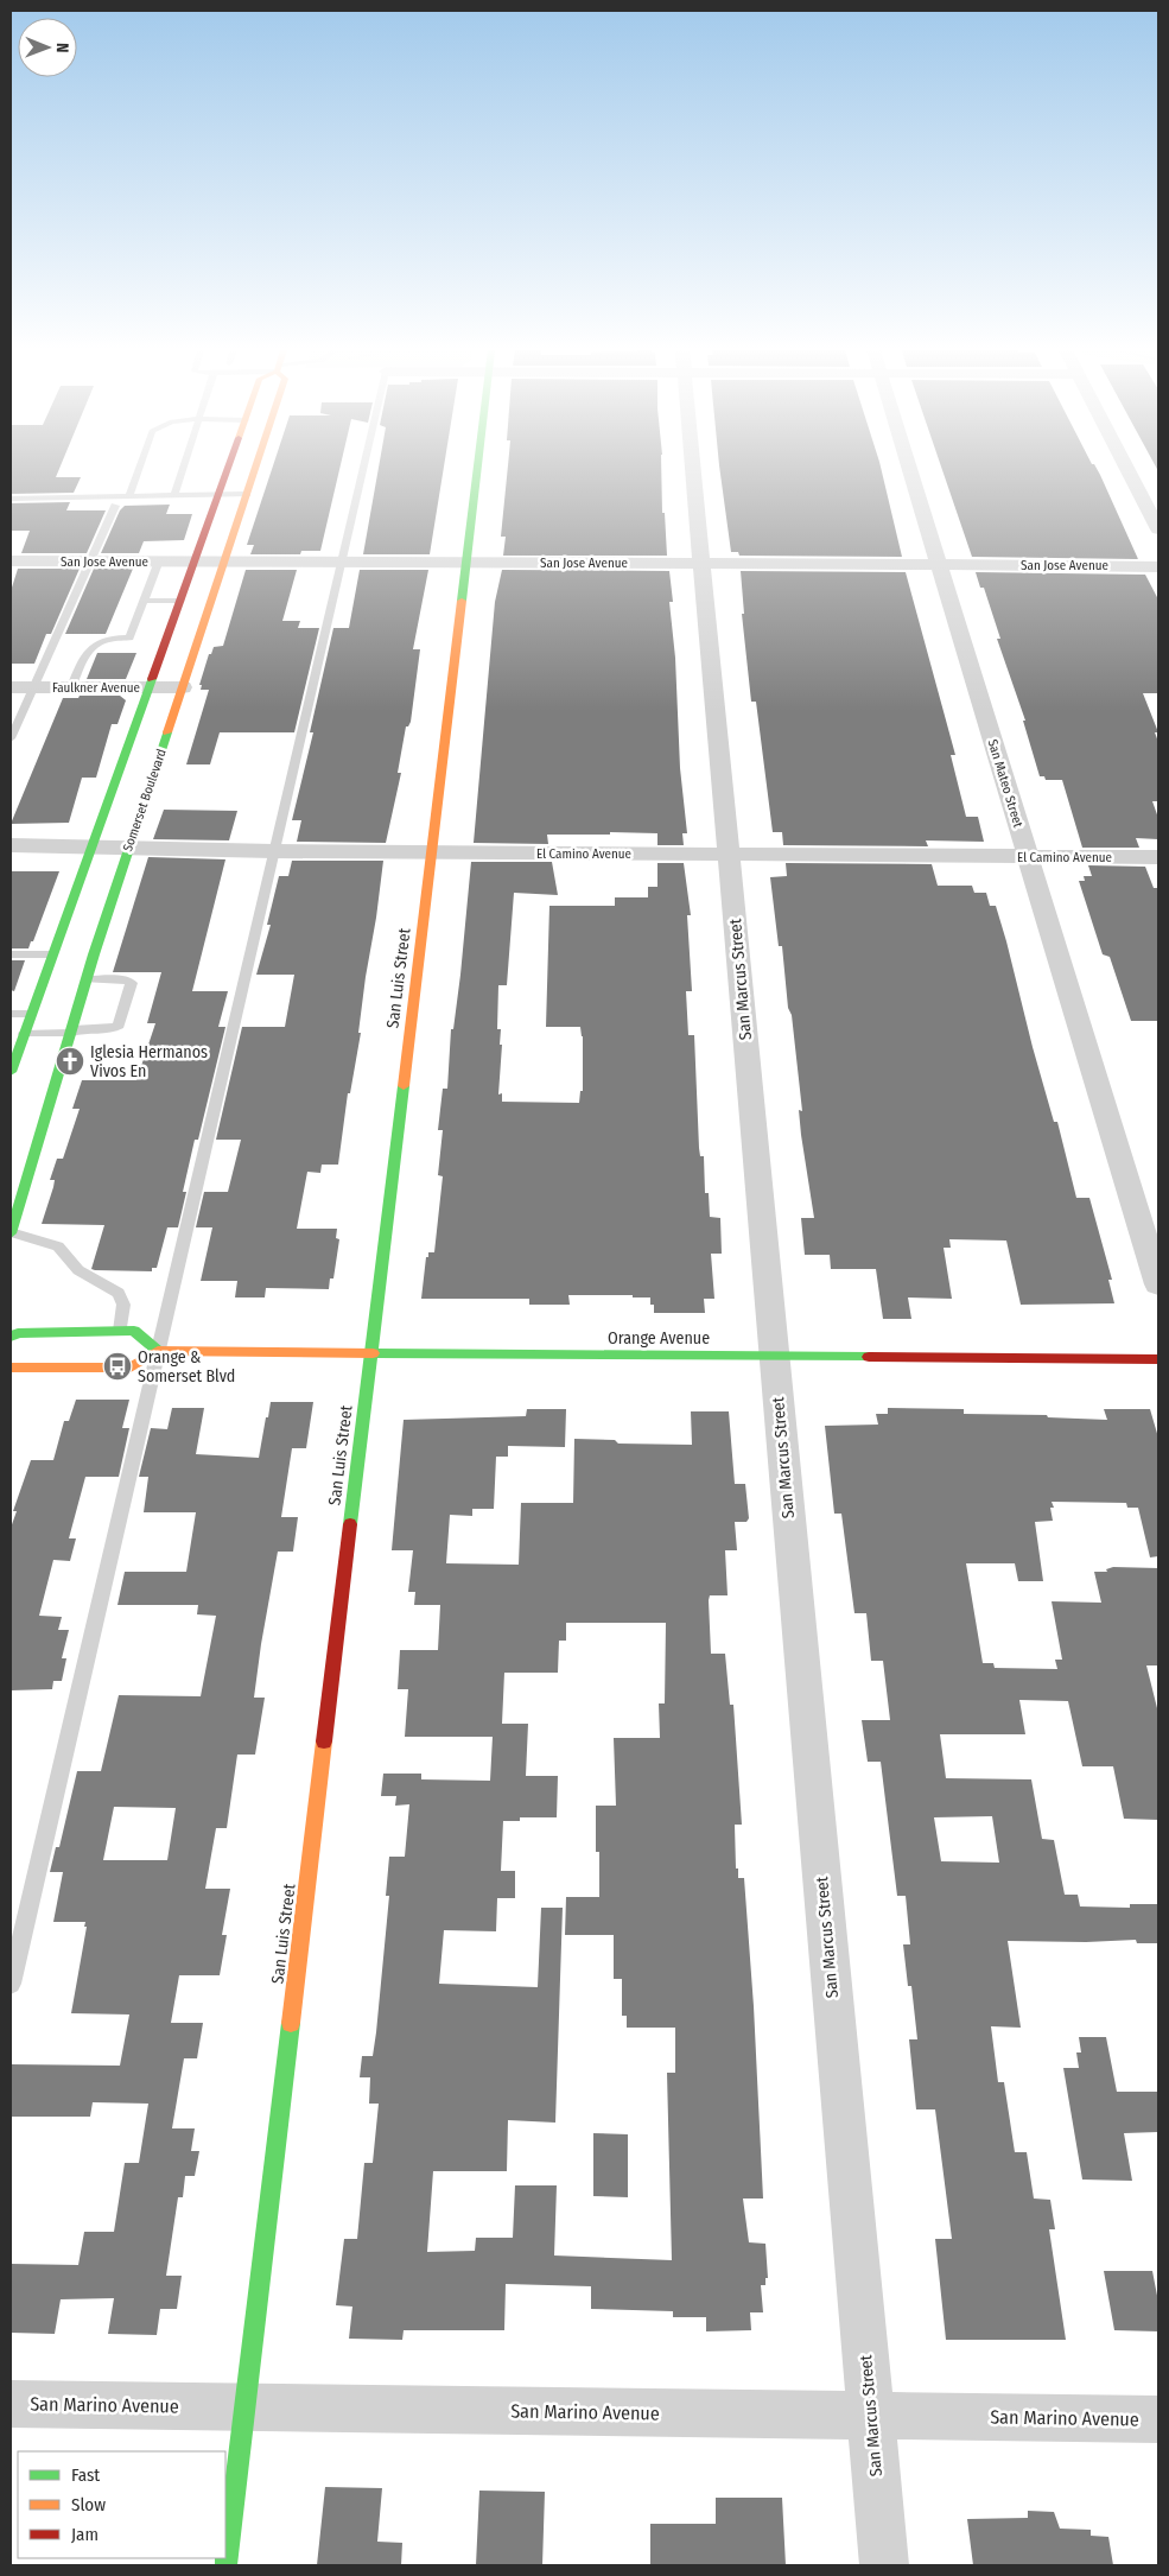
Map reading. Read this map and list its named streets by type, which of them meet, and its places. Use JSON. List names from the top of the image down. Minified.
{"streets":{"street":["San Jose Avenue","Faulkner Avenue","San Mateo Street","Somerset Boulevard","El Camino Avenue","San Luis Street","San Marcus Street","Orange Avenue","San Marino Avenue"]},"crossings":[["San Jose Avenue","San Mateo Street"],["San Jose Avenue","Somerset Boulevard"],["San Jose Avenue","San Luis Street"],["San Jose Avenue","San Marcus Street"],["Faulkner Avenue","Somerset Boulevard"],["San Mateo Street","El Camino Avenue"],["Somerset Boulevard","El Camino Avenue"],["El Camino Avenue","San Luis Street"],["El Camino Avenue","San Marcus Street"],["San Luis Street","Orange Avenue"],["San Luis Street","San Marino Avenue"],["San Marcus Street","Orange Avenue"],["San Marcus Street","San Marino Avenue"]],"places":{"church":["Iglesia Hermanos Vivos En"],"bus stop":["Orange & Somerset Blvd"]},"legend":["Fast","Slow","Jam"],"north":"right"}
